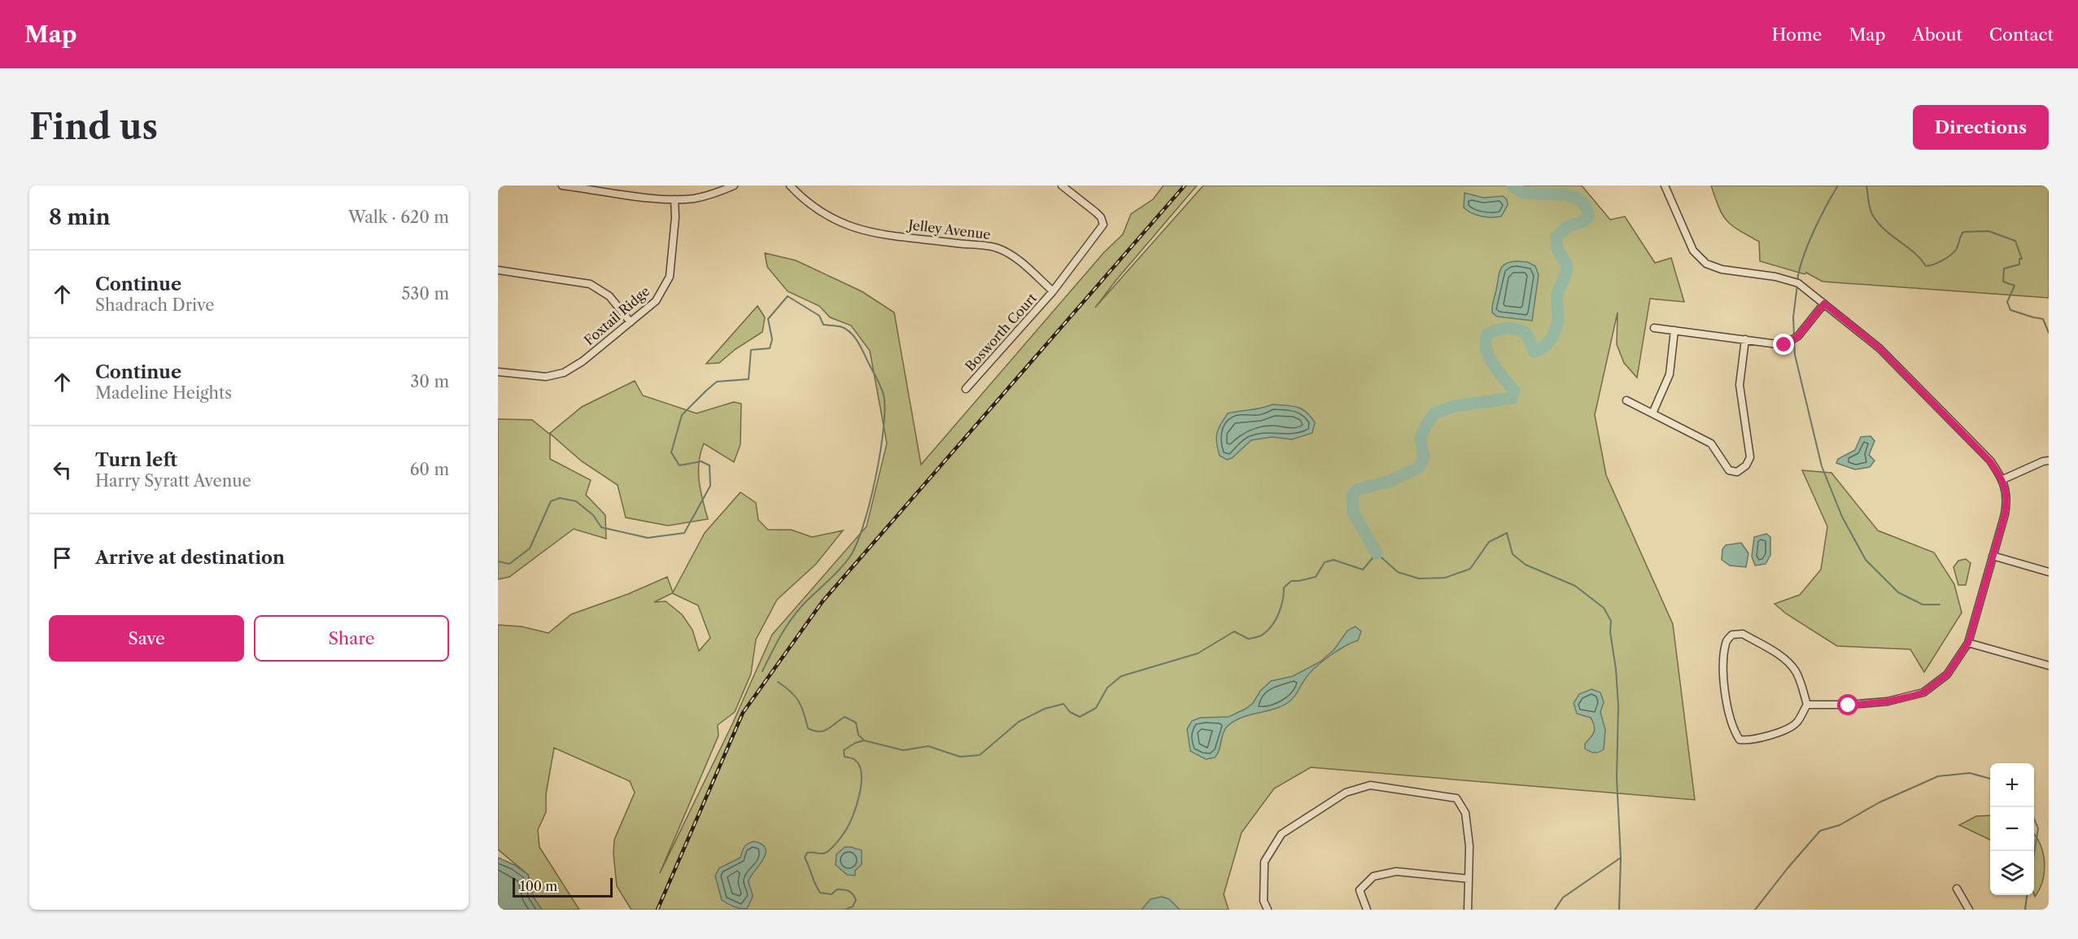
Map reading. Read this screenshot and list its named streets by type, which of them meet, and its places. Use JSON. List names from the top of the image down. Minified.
{"streets":{"street":["Jelley Avenue","Foxtail Ridge","Bosworth Court"]},"crossings":[["Jelley Avenue","Bosworth Court"]],"scale_bar":"100 m","page":{"header":"Map","nav":["Home","Map","About","Contact"],"buttons":["Directions",["Save","Share"]],"title":"Find us","heading":["8 min","Walk · 620 m"],"list":[["Continue","Shadrach Drive","530 m"],["Continue","Madeline Heights","30 m"],["Turn left","Harry Syratt Avenue","60 m"],"Arrive at destination"],"map_buttons":["+","−"],"scale":"100 m"}}
